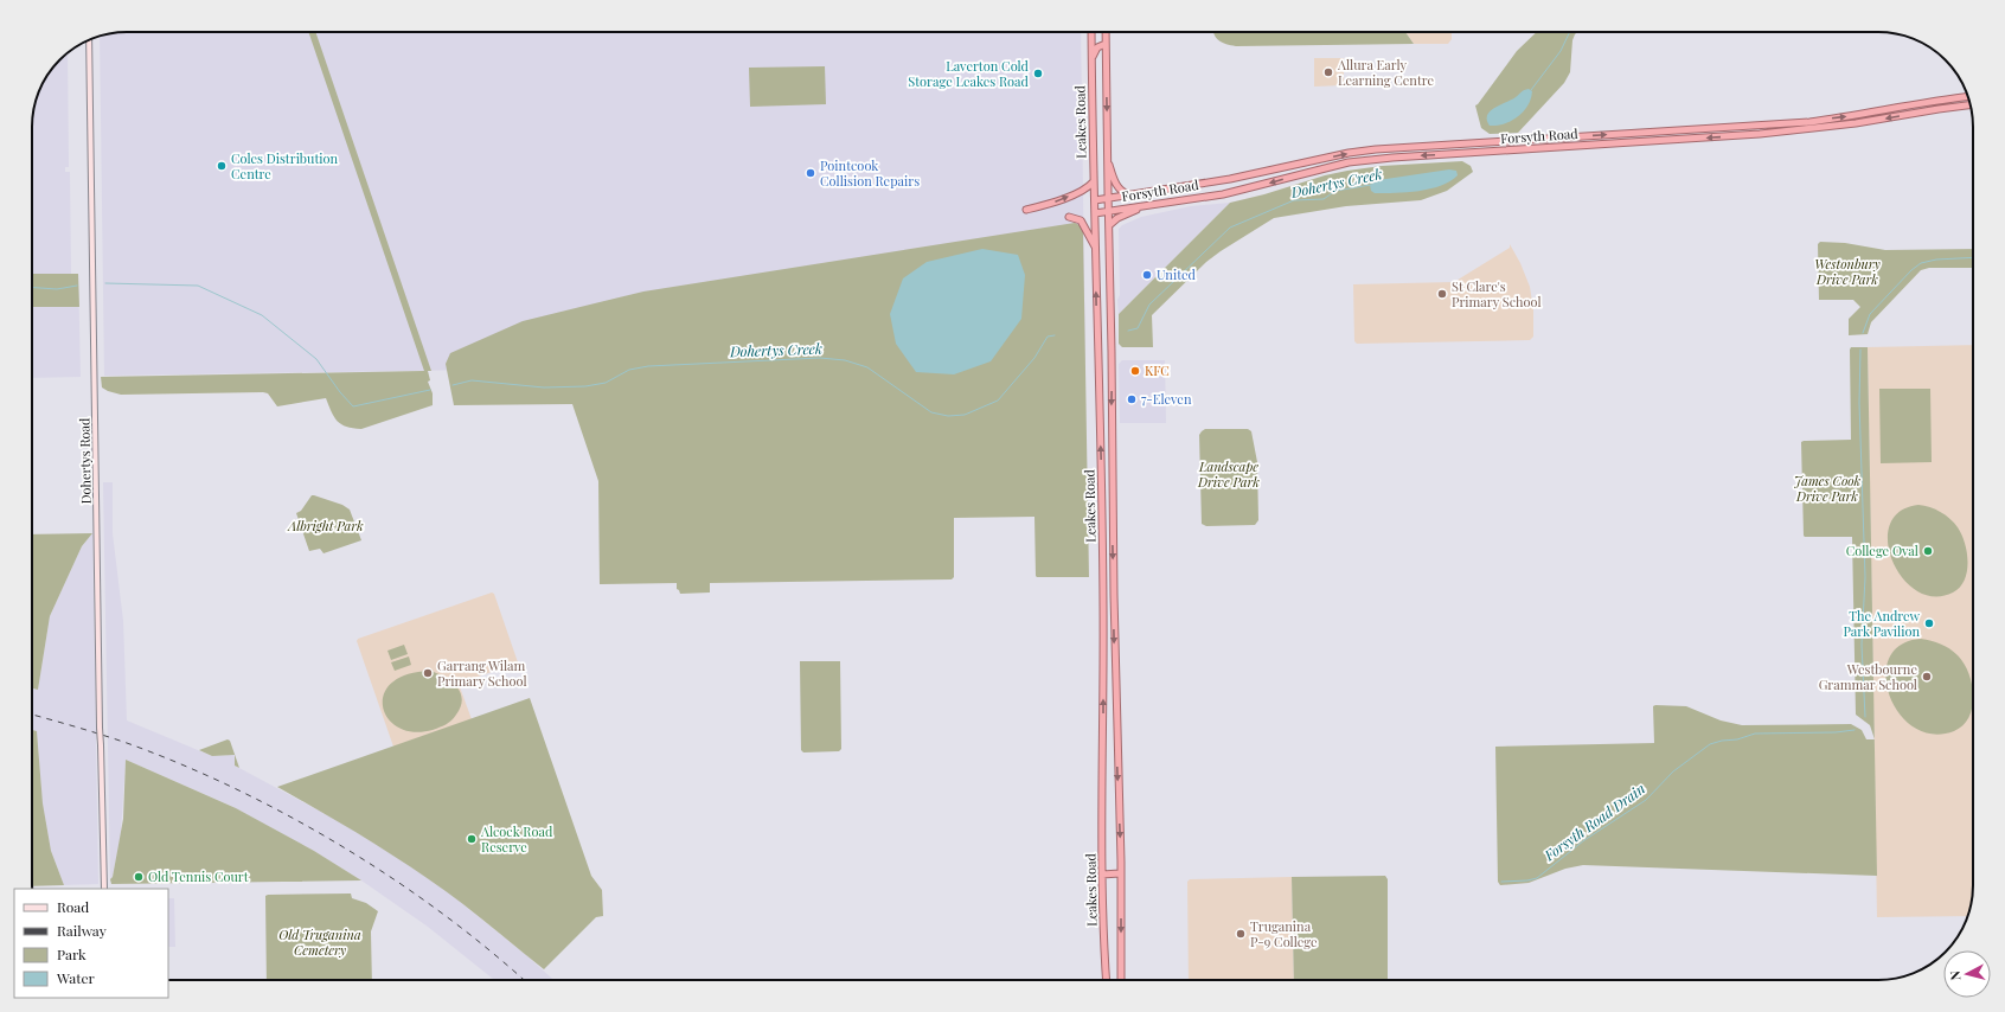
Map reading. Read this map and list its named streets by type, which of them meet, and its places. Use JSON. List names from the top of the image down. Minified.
{"streets":{"highway":["Leakes Road","Forsyth Road"],"main road":["Dohertys Road"]},"crossings":[["Leakes Road","Forsyth Road"]],"water":["Dohertys Creek","Forsyth Road Drain"],"parks":["Westonbury Drive Park","Landscape Drive Park","James Cook Drive Park","Albright Park","Old Truganina Cemetery"],"places":["Allura Early Learning Centre","Laverton Cold Storage Leakes Road","Coles Distribution Centre","Pointcook Collision Repairs","United","St Clare's Primary School","KFC","7-Eleven","College Oval","The Andrew Park Pavilion","Garrang Wilam Primary School","Westbourne Grammar School","Alcock Road Reserve","Old Tennis Court","Truganina P-9 College"],"legend":["Road","Railway","Park","Water"],"north":"left"}
